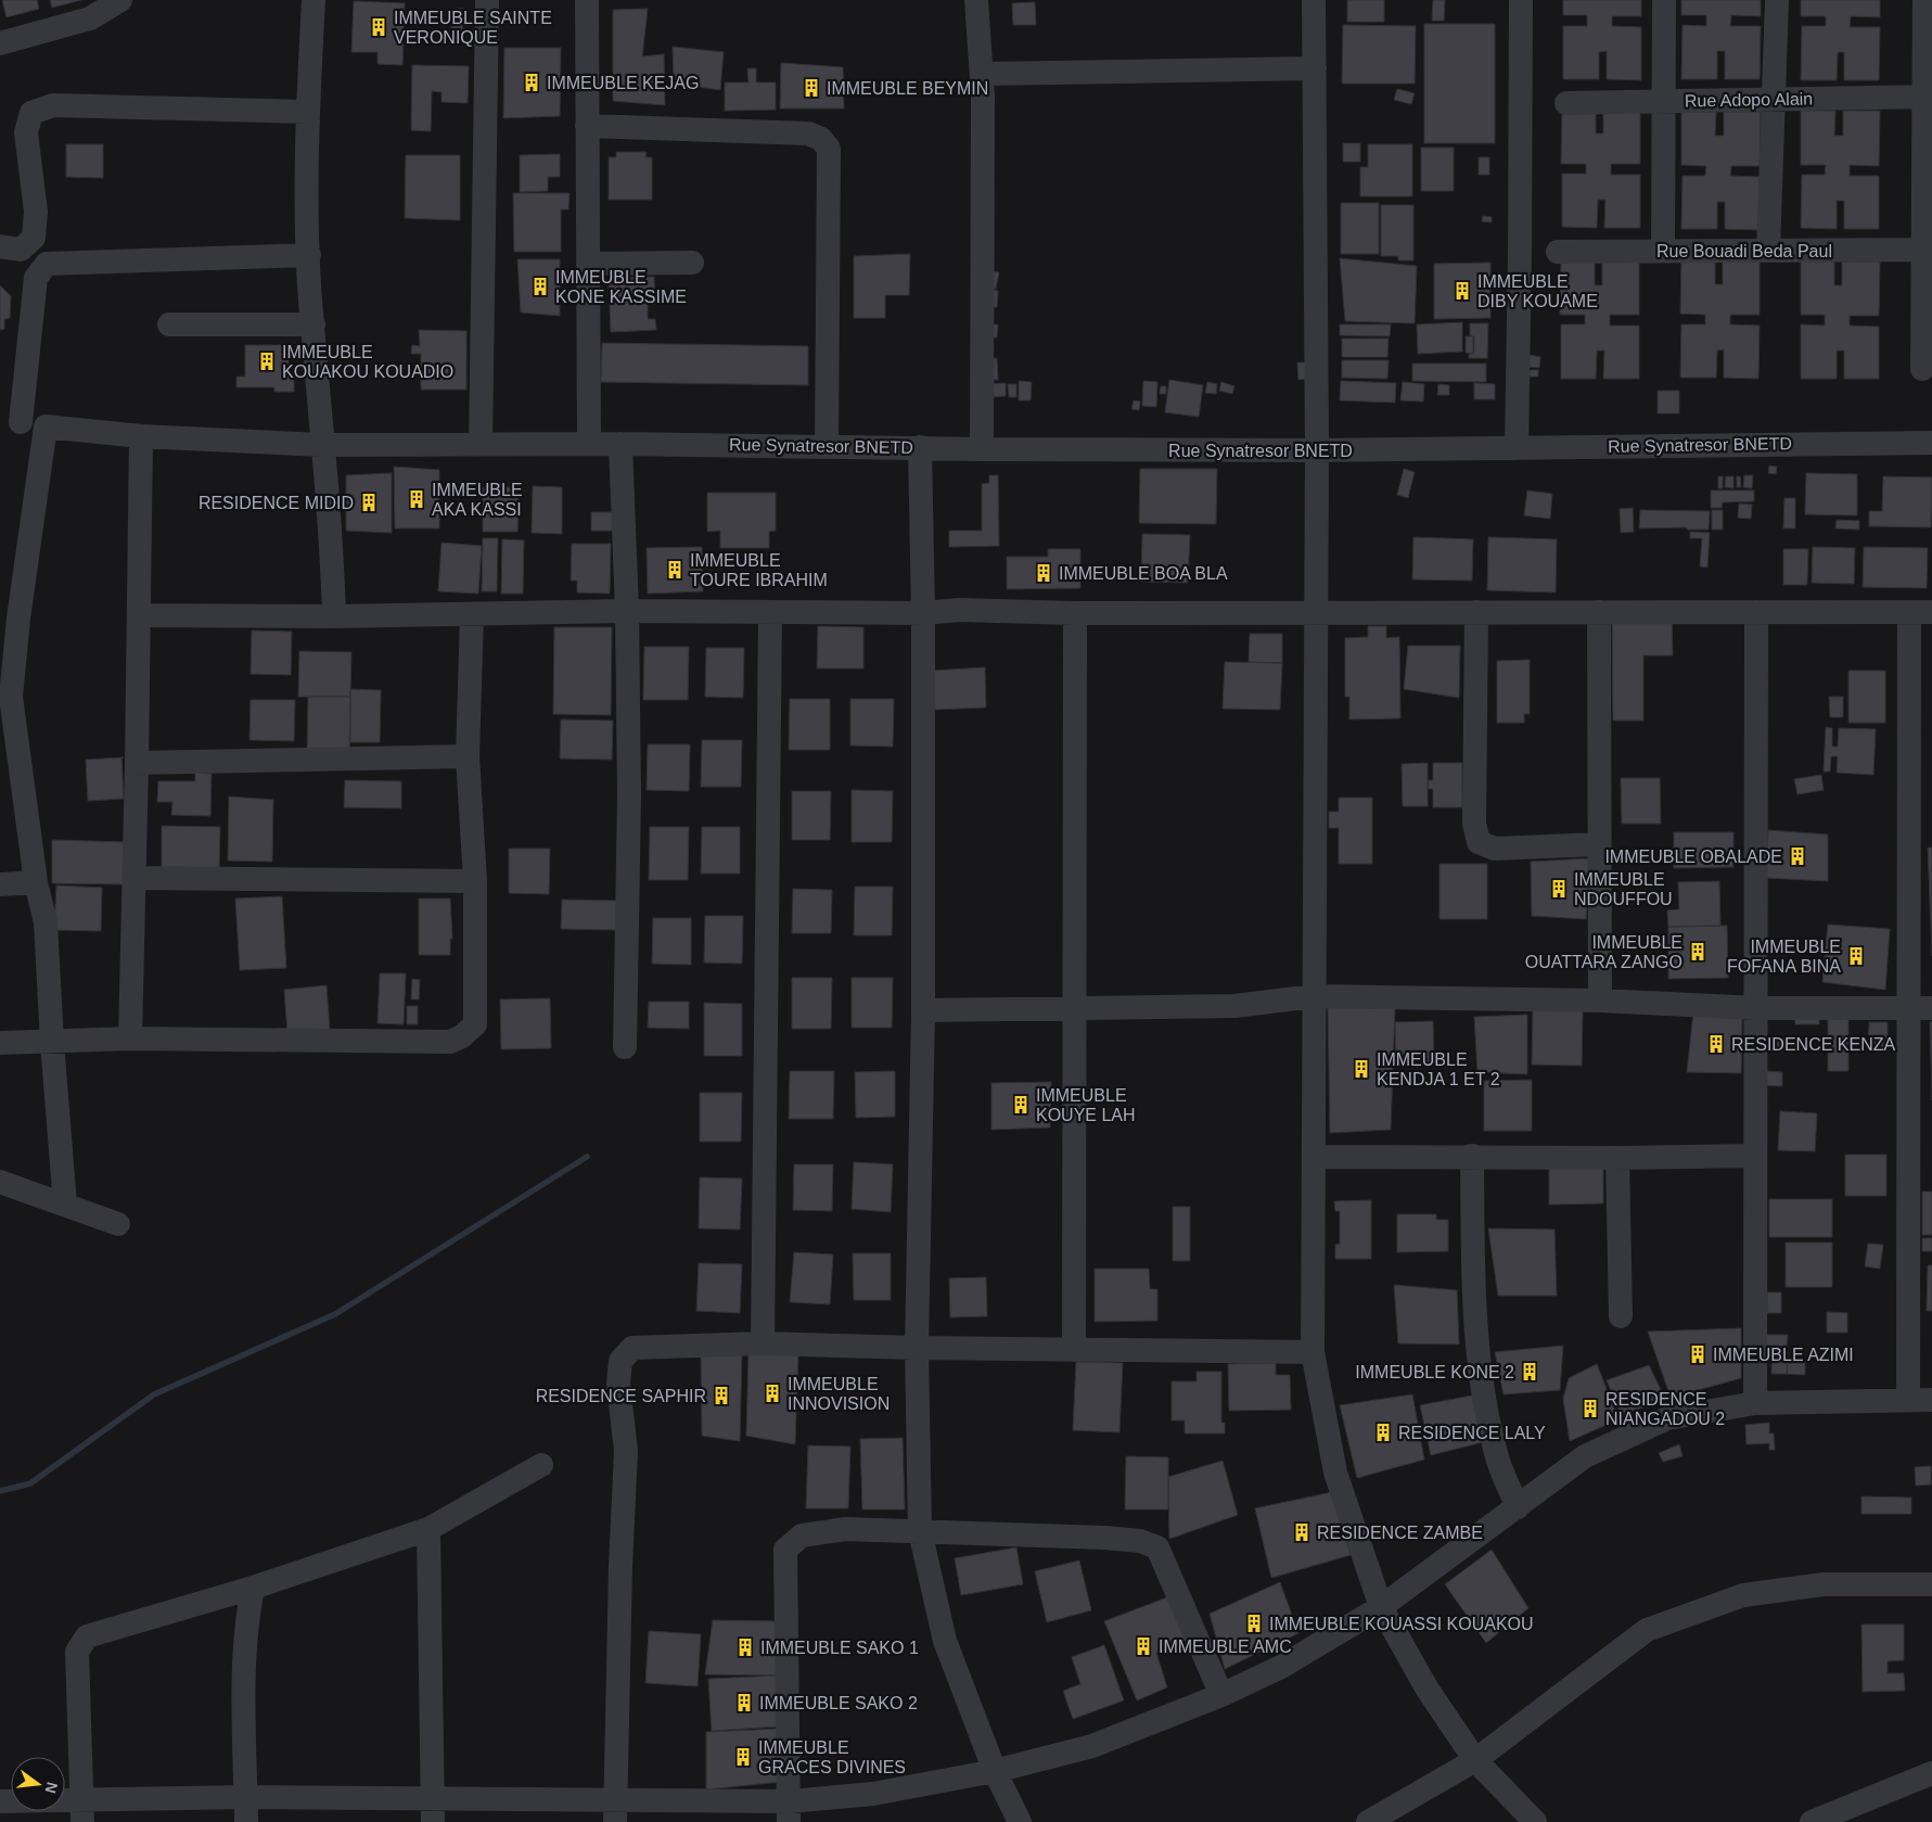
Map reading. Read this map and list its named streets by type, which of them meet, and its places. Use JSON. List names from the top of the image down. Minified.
{"streets":{"street":["Rue Adopo Alain","Rue Bouadi Beda Paul","Rue Synatresor BNETD"]},"places":{"building":["IMMEUBLE SAINTE VERONIQUE","IMMEUBLE KEJAG","IMMEUBLE BEYMIN","IMMEUBLE KONE KASSIME","IMMEUBLE DIBY KOUAME","IMMEUBLE KOUAKOU KOUADIO","IMMEUBLE AKA KASSI","RESIDENCE MIDID","IMMEUBLE TOURE IBRAHIM","IMMEUBLE BOA BLA","IMMEUBLE OBALADE","IMMEUBLE NDOUFFOU","IMMEUBLE OUATTARA ZANGO","IMMEUBLE FOFANA BINA","RESIDENCE KENZA","IMMEUBLE KENDJA 1 ET 2","IMMEUBLE KOUYE LAH","IMMEUBLE AZIMI","IMMEUBLE KONE 2","IMMEUBLE INNOVISION","RESIDENCE SAPHIR","RESIDENCE NIANGADOU 2","RESIDENCE LALY","RESIDENCE ZAMBE","IMMEUBLE KOUASSI KOUAKOU","IMMEUBLE AMC","IMMEUBLE SAKO 1","IMMEUBLE SAKO 2","IMMEUBLE GRACES DIVINES"]},"north":"right"}
